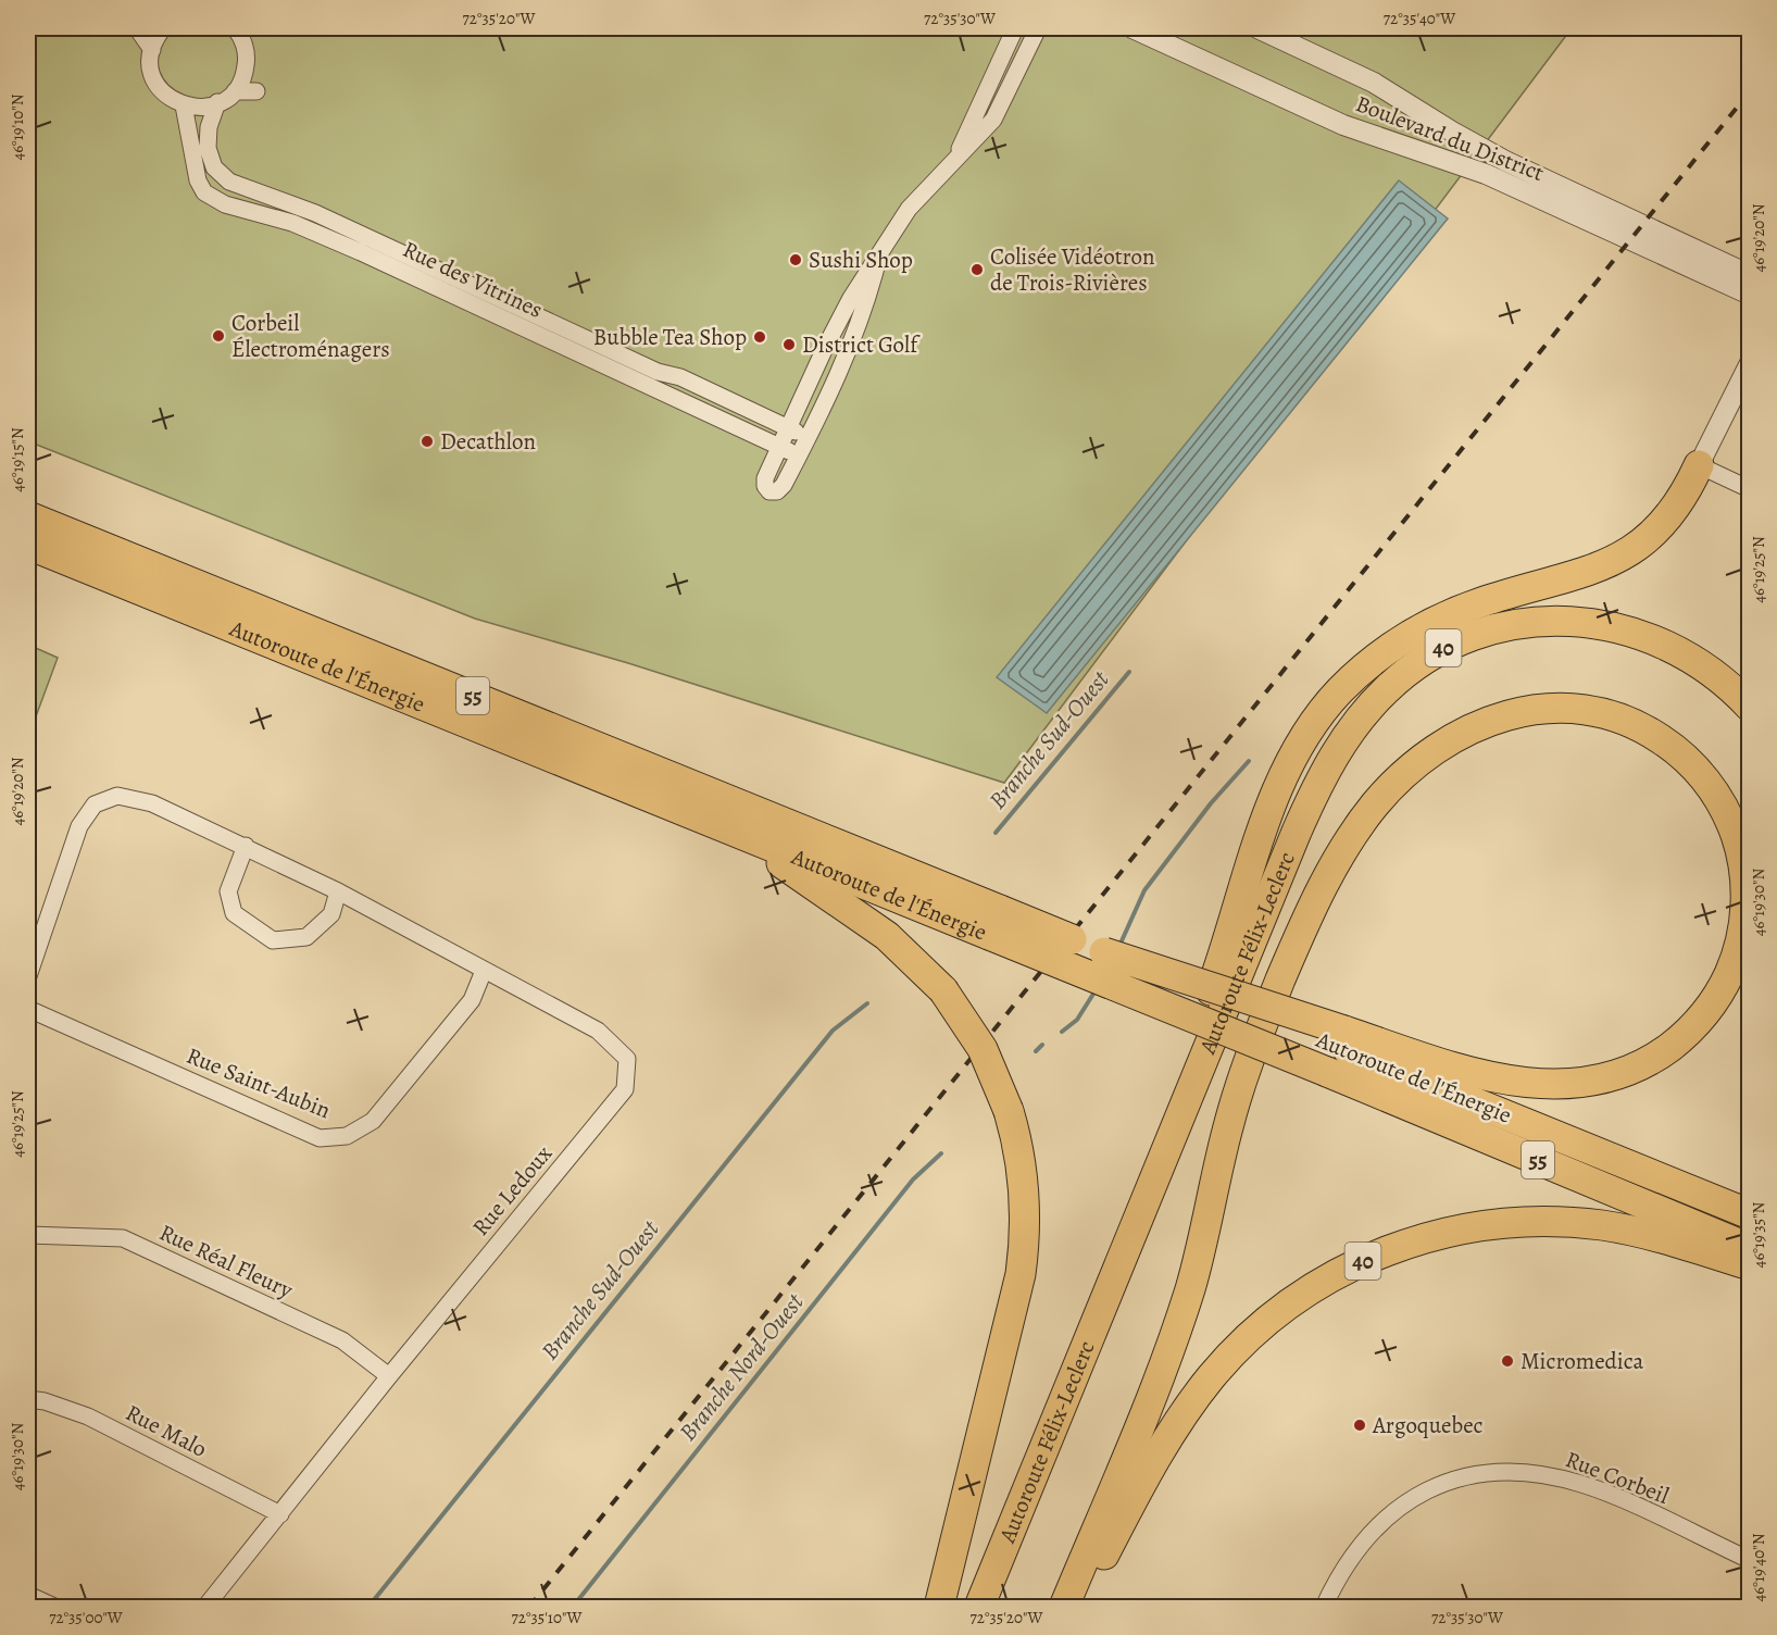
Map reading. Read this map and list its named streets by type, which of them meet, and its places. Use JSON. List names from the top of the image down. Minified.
{"streets":{"highway":["40","Autoroute de l'Énergie","55","Autoroute Félix-Leclerc"],"street":["Boulevard du District","Rue des Vitrines","Rue Saint-Aubin","Rue Ledoux","Rue Réal Fleury","Rue Malo","Rue Corbeil"]},"crossings":[["Rue Saint-Aubin","Rue Ledoux"],["Rue Ledoux","Rue Réal Fleury"],["Rue Ledoux","Rue Malo"]],"water":["Branche Sud-Ouest","Branche Nord-Ouest"],"places":["Sushi Shop","Colisée Vidéotron de Trois-Rivières","Corbeil Électroménagers","Bubble Tea Shop","District Golf","Decathlon","Micromedica","Argoquebec"],"coordinates":["72°35'20\"W","72°35'30\"W","72°35'40\"W","46°19'10\"N","46°19'20\"N","46°19'15\"N","46°19'25\"N","46°19'30\"N","46°19'35\"N","46°19'40\"N","72°35'00\"W","72°35'10\"W"]}
